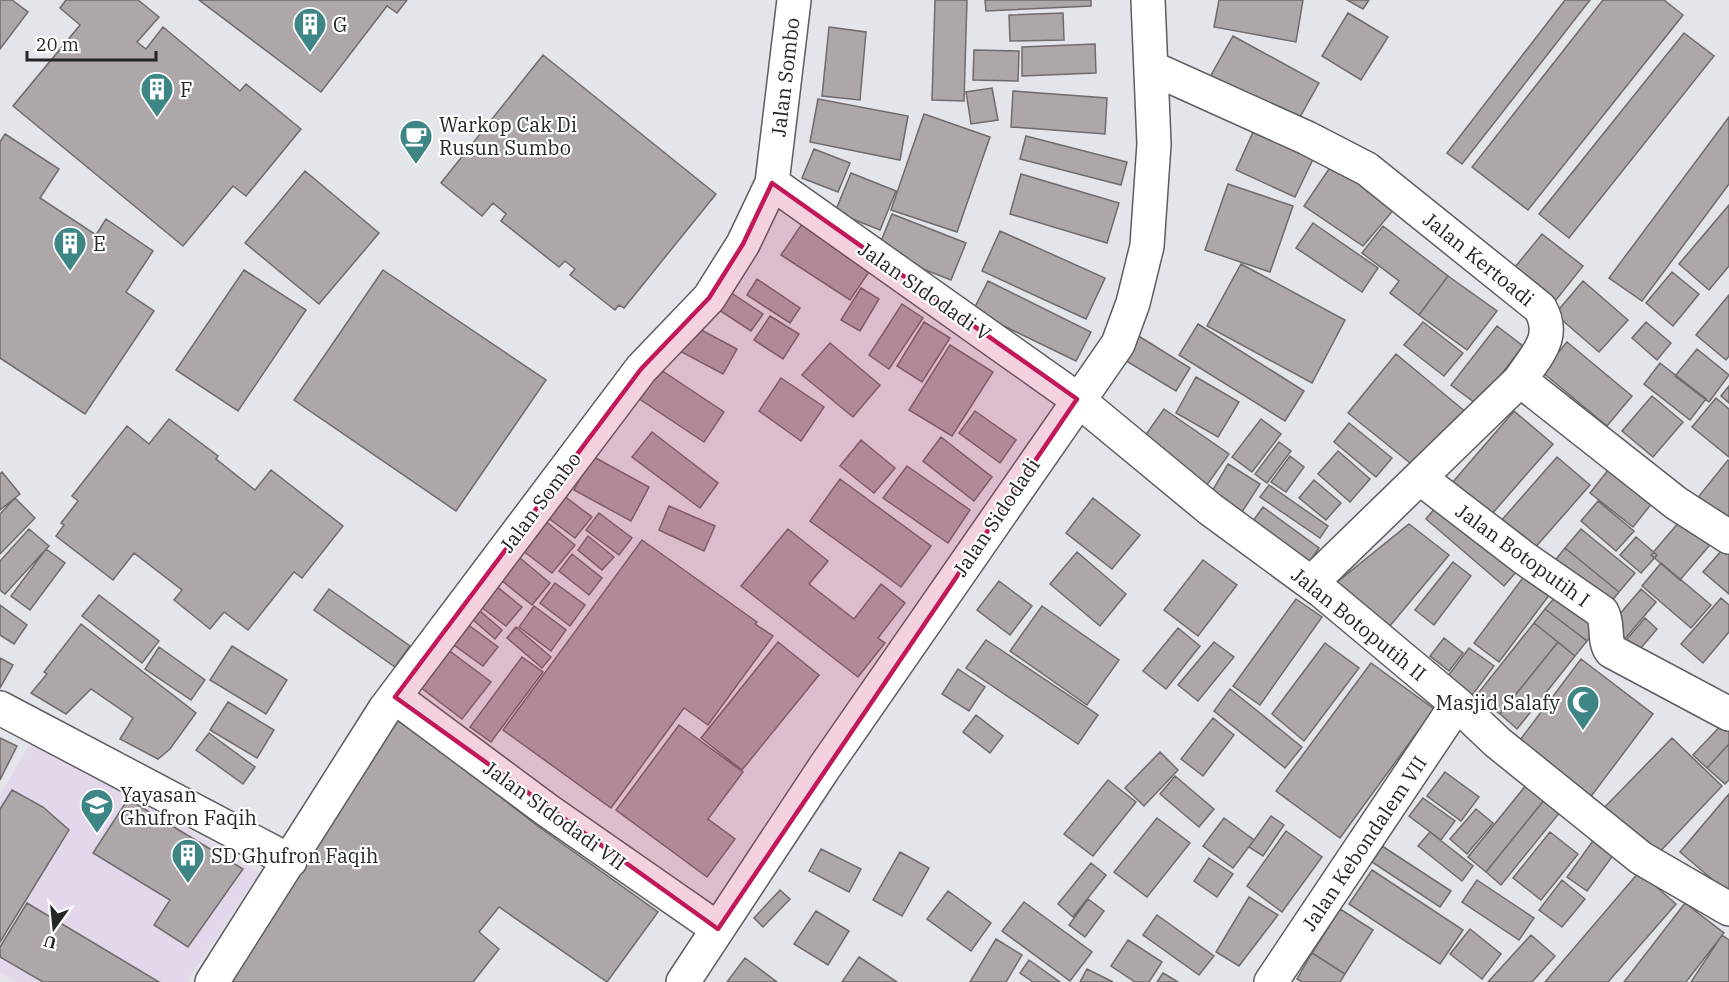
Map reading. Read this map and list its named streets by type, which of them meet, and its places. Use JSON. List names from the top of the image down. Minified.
{"streets":{"street":["Jalan Sombo","Jalan Kertoadi","Jalan SIdodadi V","Jalan Sidodadi","Jalan Botoputih I","Jalan Botoputih II","Jalan SIdodadi VII","Jalan Kebondalem VII"]},"crossings":[["Jalan Sombo","Jalan SIdodadi V"],["Jalan Sombo","Jalan SIdodadi VII"],["Jalan Kertoadi","Jalan Sidodadi"],["Jalan Kertoadi","Jalan Botoputih I"],["Jalan Kertoadi","Jalan Botoputih II"],["Jalan SIdodadi V","Jalan Sidodadi"],["Jalan SIdodadi V","Jalan Botoputih II"],["Jalan Sidodadi","Jalan Botoputih II"],["Jalan Sidodadi","Jalan SIdodadi VII"],["Jalan Botoputih II","Jalan Kebondalem VII"]],"places":{"building":["G","F","E","SD Ghufron Faqih"],"cafe":["Warkop Cak Di Rusun Sumbo"],"mosque":["Masjid Salafy"],"school or university":["Yayasan Ghufron Faqih"]},"scale_bar":"20 m","north":"bottom"}
